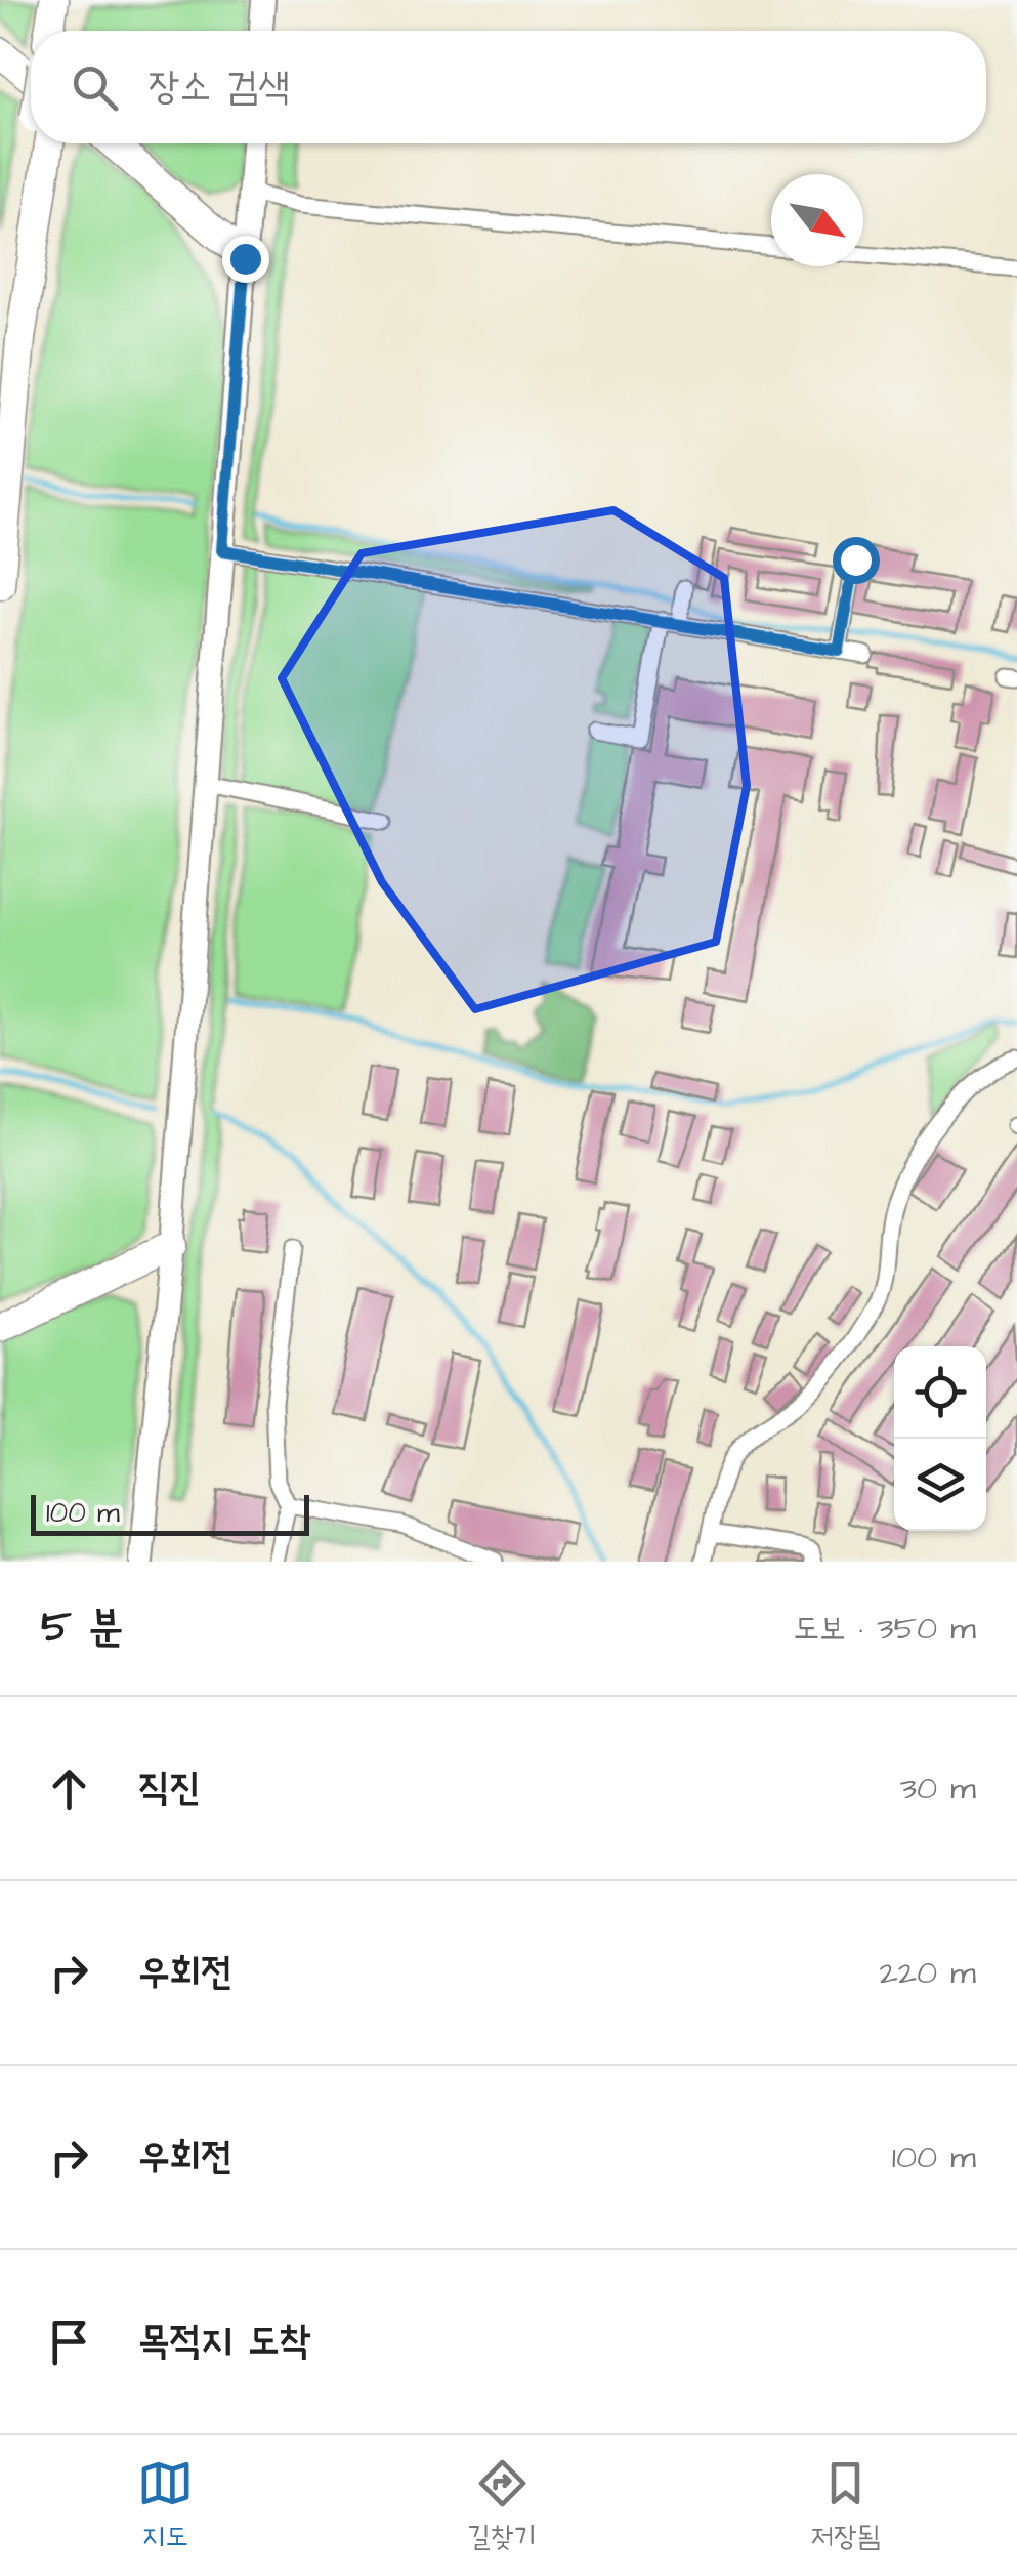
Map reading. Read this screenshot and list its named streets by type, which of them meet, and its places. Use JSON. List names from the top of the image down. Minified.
{"scale_bar":"100 m","north":"bottom right","page":{"search":"장소 검색","scale":"100 m","heading":["5 분","도보 · 350 m"],"list":[["직진","30 m"],["우회전","220 m"],["우회전","100 m"],"목적지 도착"],"nav":["지도","길찾기","저장됨"]}}
